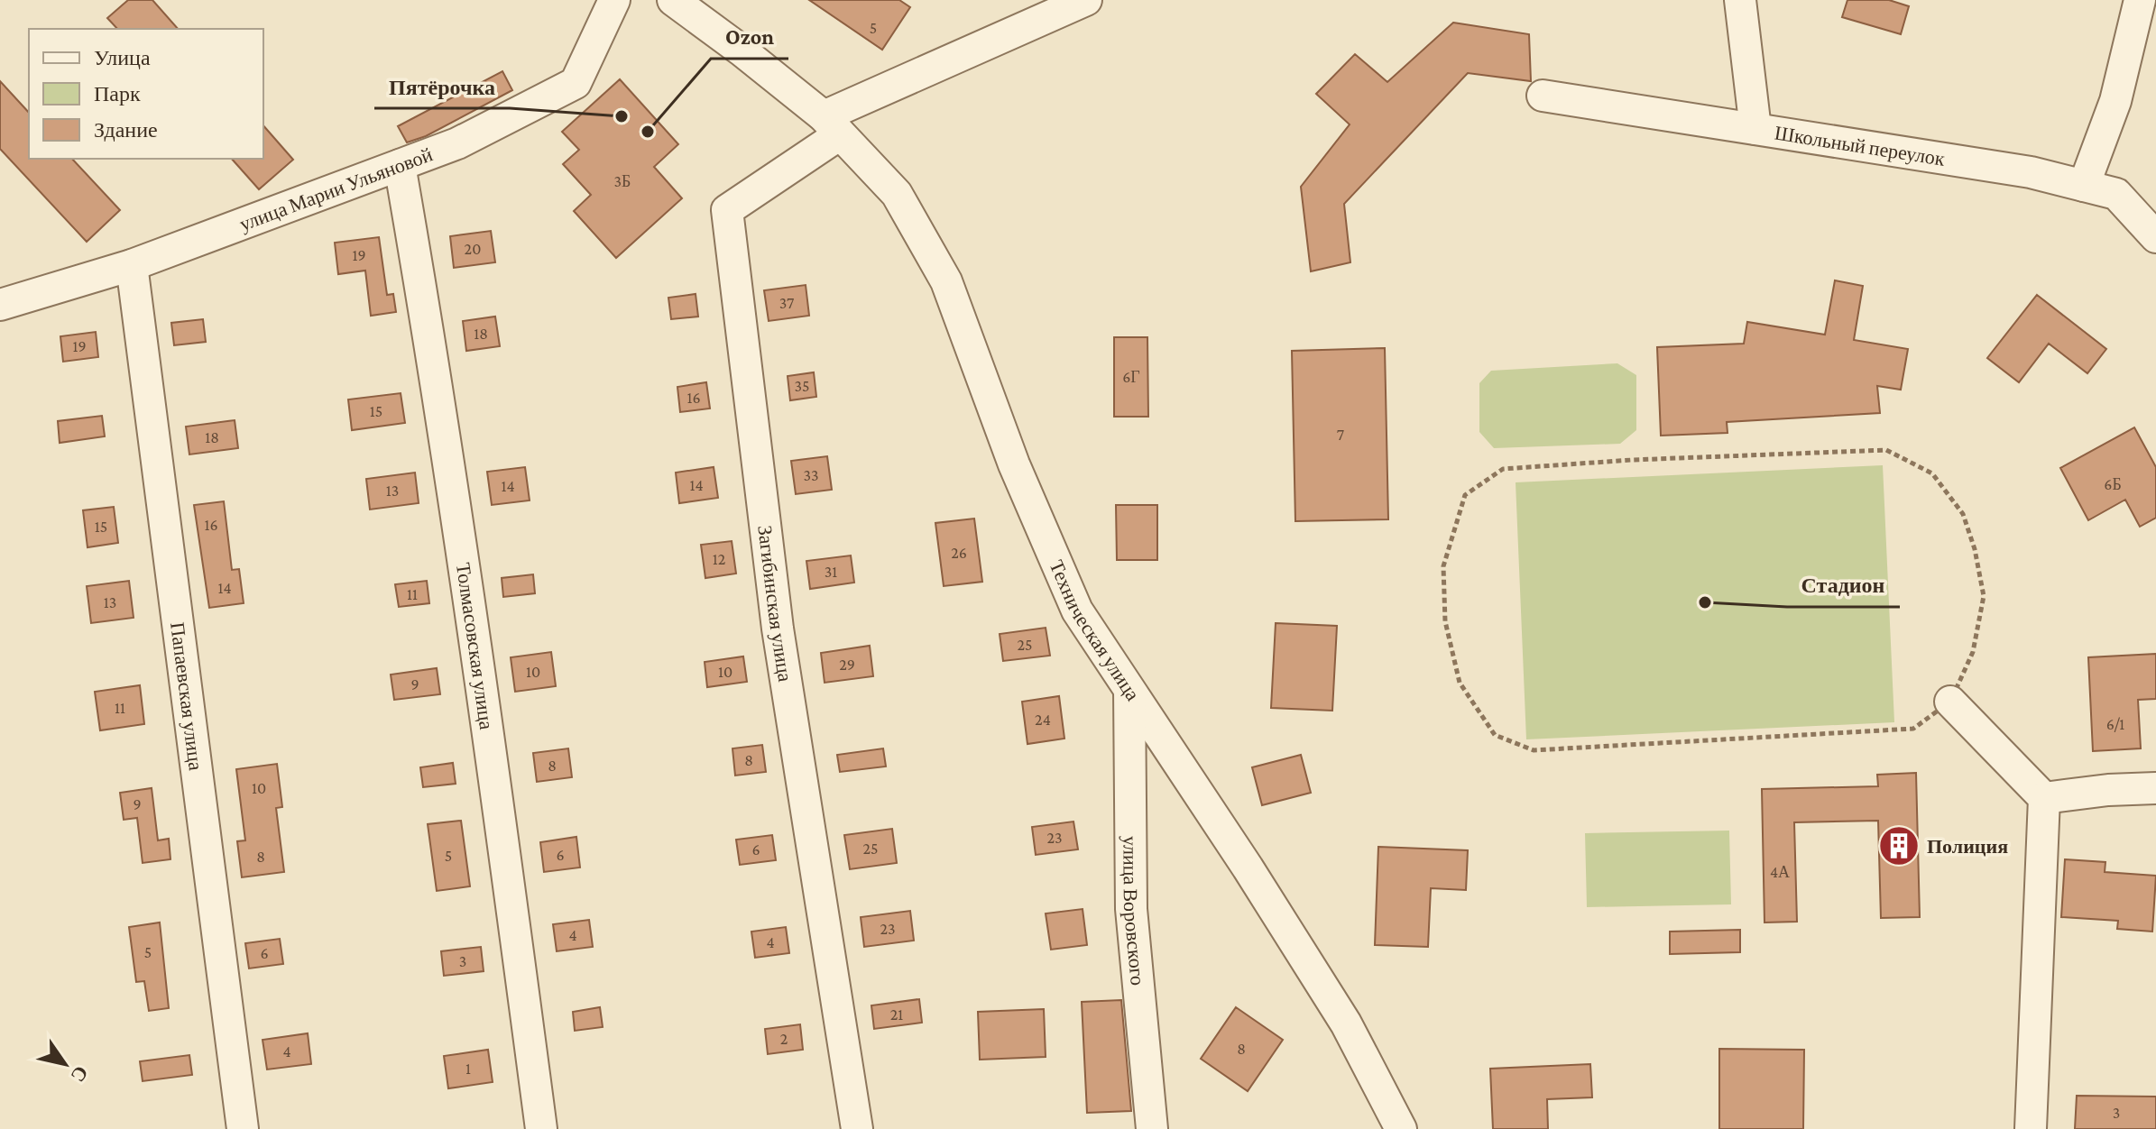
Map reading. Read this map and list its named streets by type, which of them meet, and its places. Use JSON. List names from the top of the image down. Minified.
{"streets":{"street":["Школьный переулок","улица Марии Ульяновой","Загибинская улица","Техническая улица","Толмасовская улица","Папаевская улица","улица Воровского"]},"crossings":[["улица Марии Ульяновой","Толмасовская улица"],["улица Марии Ульяновой","Папаевская улица"],["Загибинская улица","Техническая улица"],["Техническая улица","улица Воровского"]],"places":{"other":["Пятёрочка","Ozon","Стадион"],"building":["Полиция"]},"house_numbers":["5","3Б","20","19","37","18","19","6Г","35","16","15","7","18","33","6Б","14","14","13","16","15","26","12","31","14","11","13","25","29","10","10","9","11","24","6/1","8","8","10","9","23","25","6","6","5","8","4А","23","4","4","5","6","3","21","2","8","4","1","3"],"legend":["Улица","Парк","Здание"],"north":"bottom right"}
